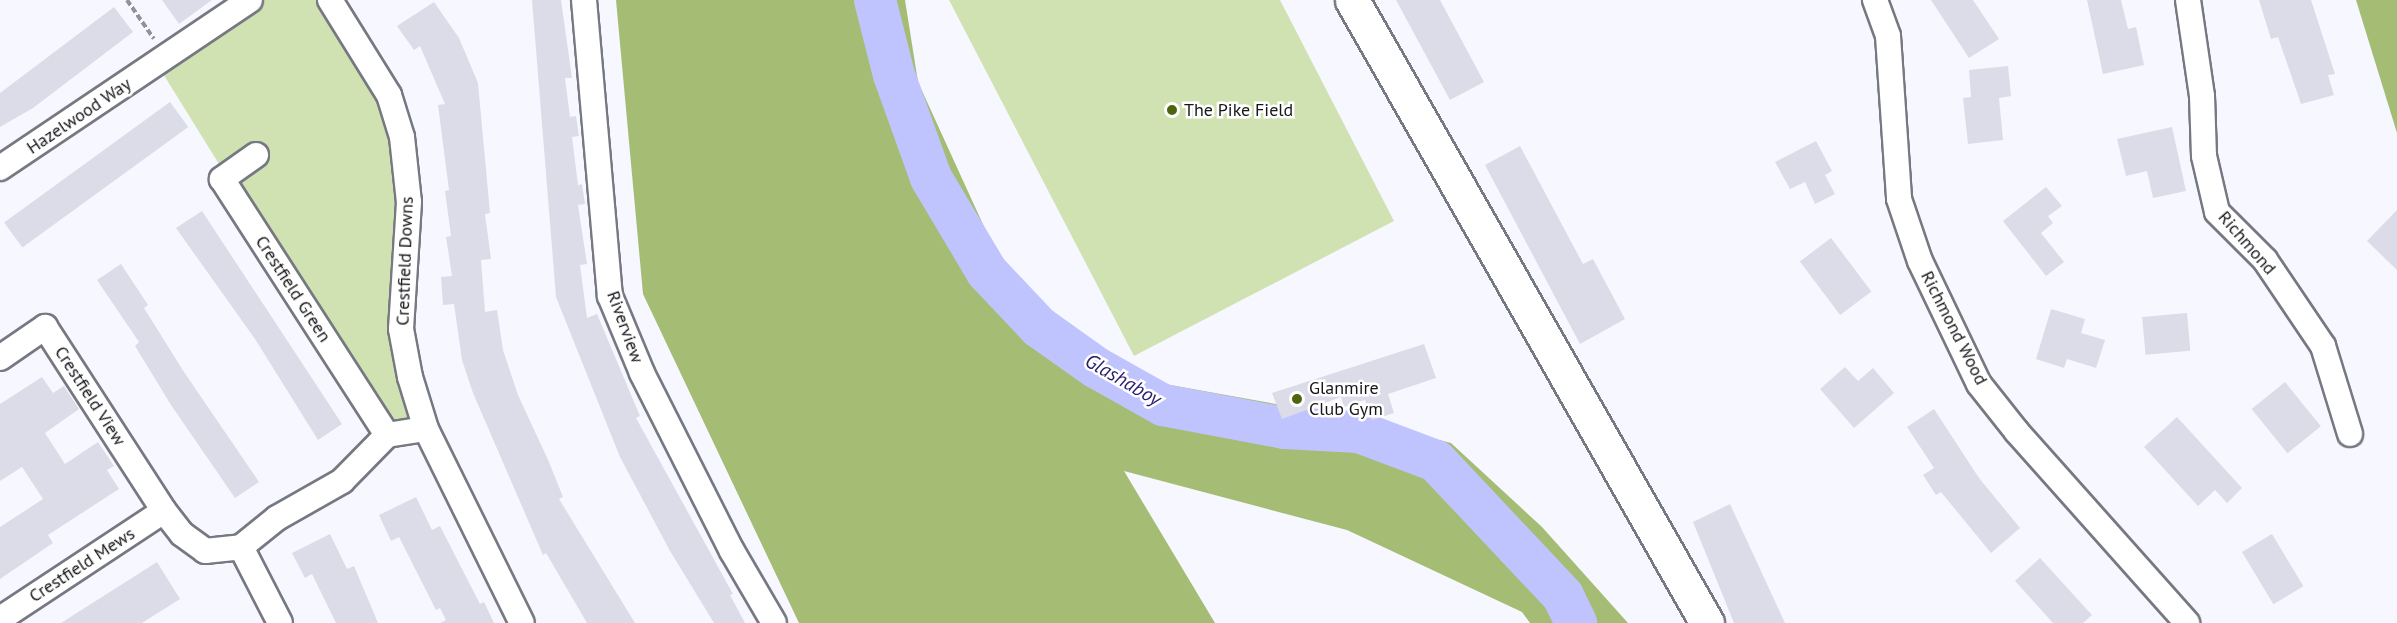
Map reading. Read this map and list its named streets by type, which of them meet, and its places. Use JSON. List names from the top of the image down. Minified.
{"streets":{"street":["Hazelwood Way","Richmond","Crestfield Downs","Crestfield Green","Riverview","Richmond Wood","Crestfield View","Crestfield Mews"]},"crossings":[["Crestfield View","Crestfield Mews"]],"water":["Glashaboy"],"places":["The Pike Field","Glanmire Club Gym"]}
